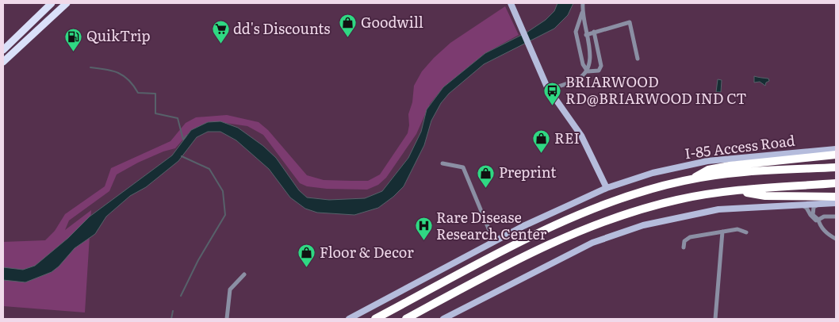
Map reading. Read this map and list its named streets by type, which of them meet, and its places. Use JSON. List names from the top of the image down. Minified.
{"streets":{"main road":["I-85 Access Road"]},"places":{"shop":["Goodwill","REI","Preprint","Floor & Decor"],"supermarket":["dd's Discounts"],"fuel station":["QuikTrip"],"bus stop":["BRIARWOOD RD@BRIARWOOD IND CT"],"hospital":["Rare Disease Research Center"]}}
